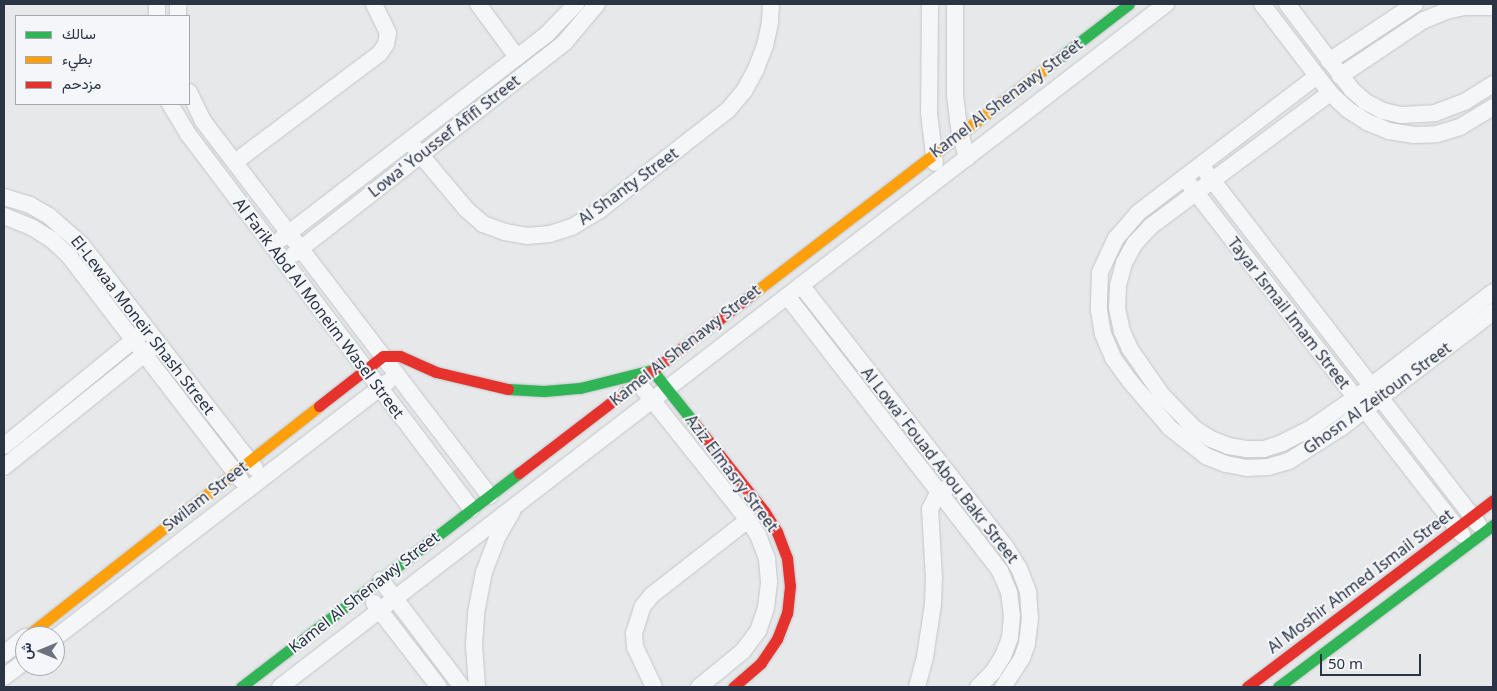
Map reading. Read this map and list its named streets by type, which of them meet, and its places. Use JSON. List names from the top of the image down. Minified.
{"streets":{"street":["Kamel Al Shenawy Street","Lowa' Youssef Afifi Street","Al Shanty Street","Al Farik Abd Al Moneim Wasel Street","Tayar Ismail Imam Street","El-Lewaa Moneir Shash Street","Ghosn Al Zeitoun Street","Al Lowa' Fouad Abou Bakr Street","Aziz Elmasry Street","Swilam Street","Al Moshir Ahmed Ismail Street"]},"crossings":[["Kamel Al Shenawy Street","Al Farik Abd Al Moneim Wasel Street"],["Kamel Al Shenawy Street","Al Lowa' Fouad Abou Bakr Street"],["Kamel Al Shenawy Street","Aziz Elmasry Street"],["Lowa' Youssef Afifi Street","Al Shanty Street"],["Lowa' Youssef Afifi Street","Al Farik Abd Al Moneim Wasel Street"],["Al Farik Abd Al Moneim Wasel Street","Swilam Street"],["Tayar Ismail Imam Street","Ghosn Al Zeitoun Street"],["Tayar Ismail Imam Street","Al Moshir Ahmed Ismail Street"],["El-Lewaa Moneir Shash Street","Swilam Street"]],"legend":["سالك","بطيء","مزدحم"],"scale_bar":"50 m","north":"left"}
